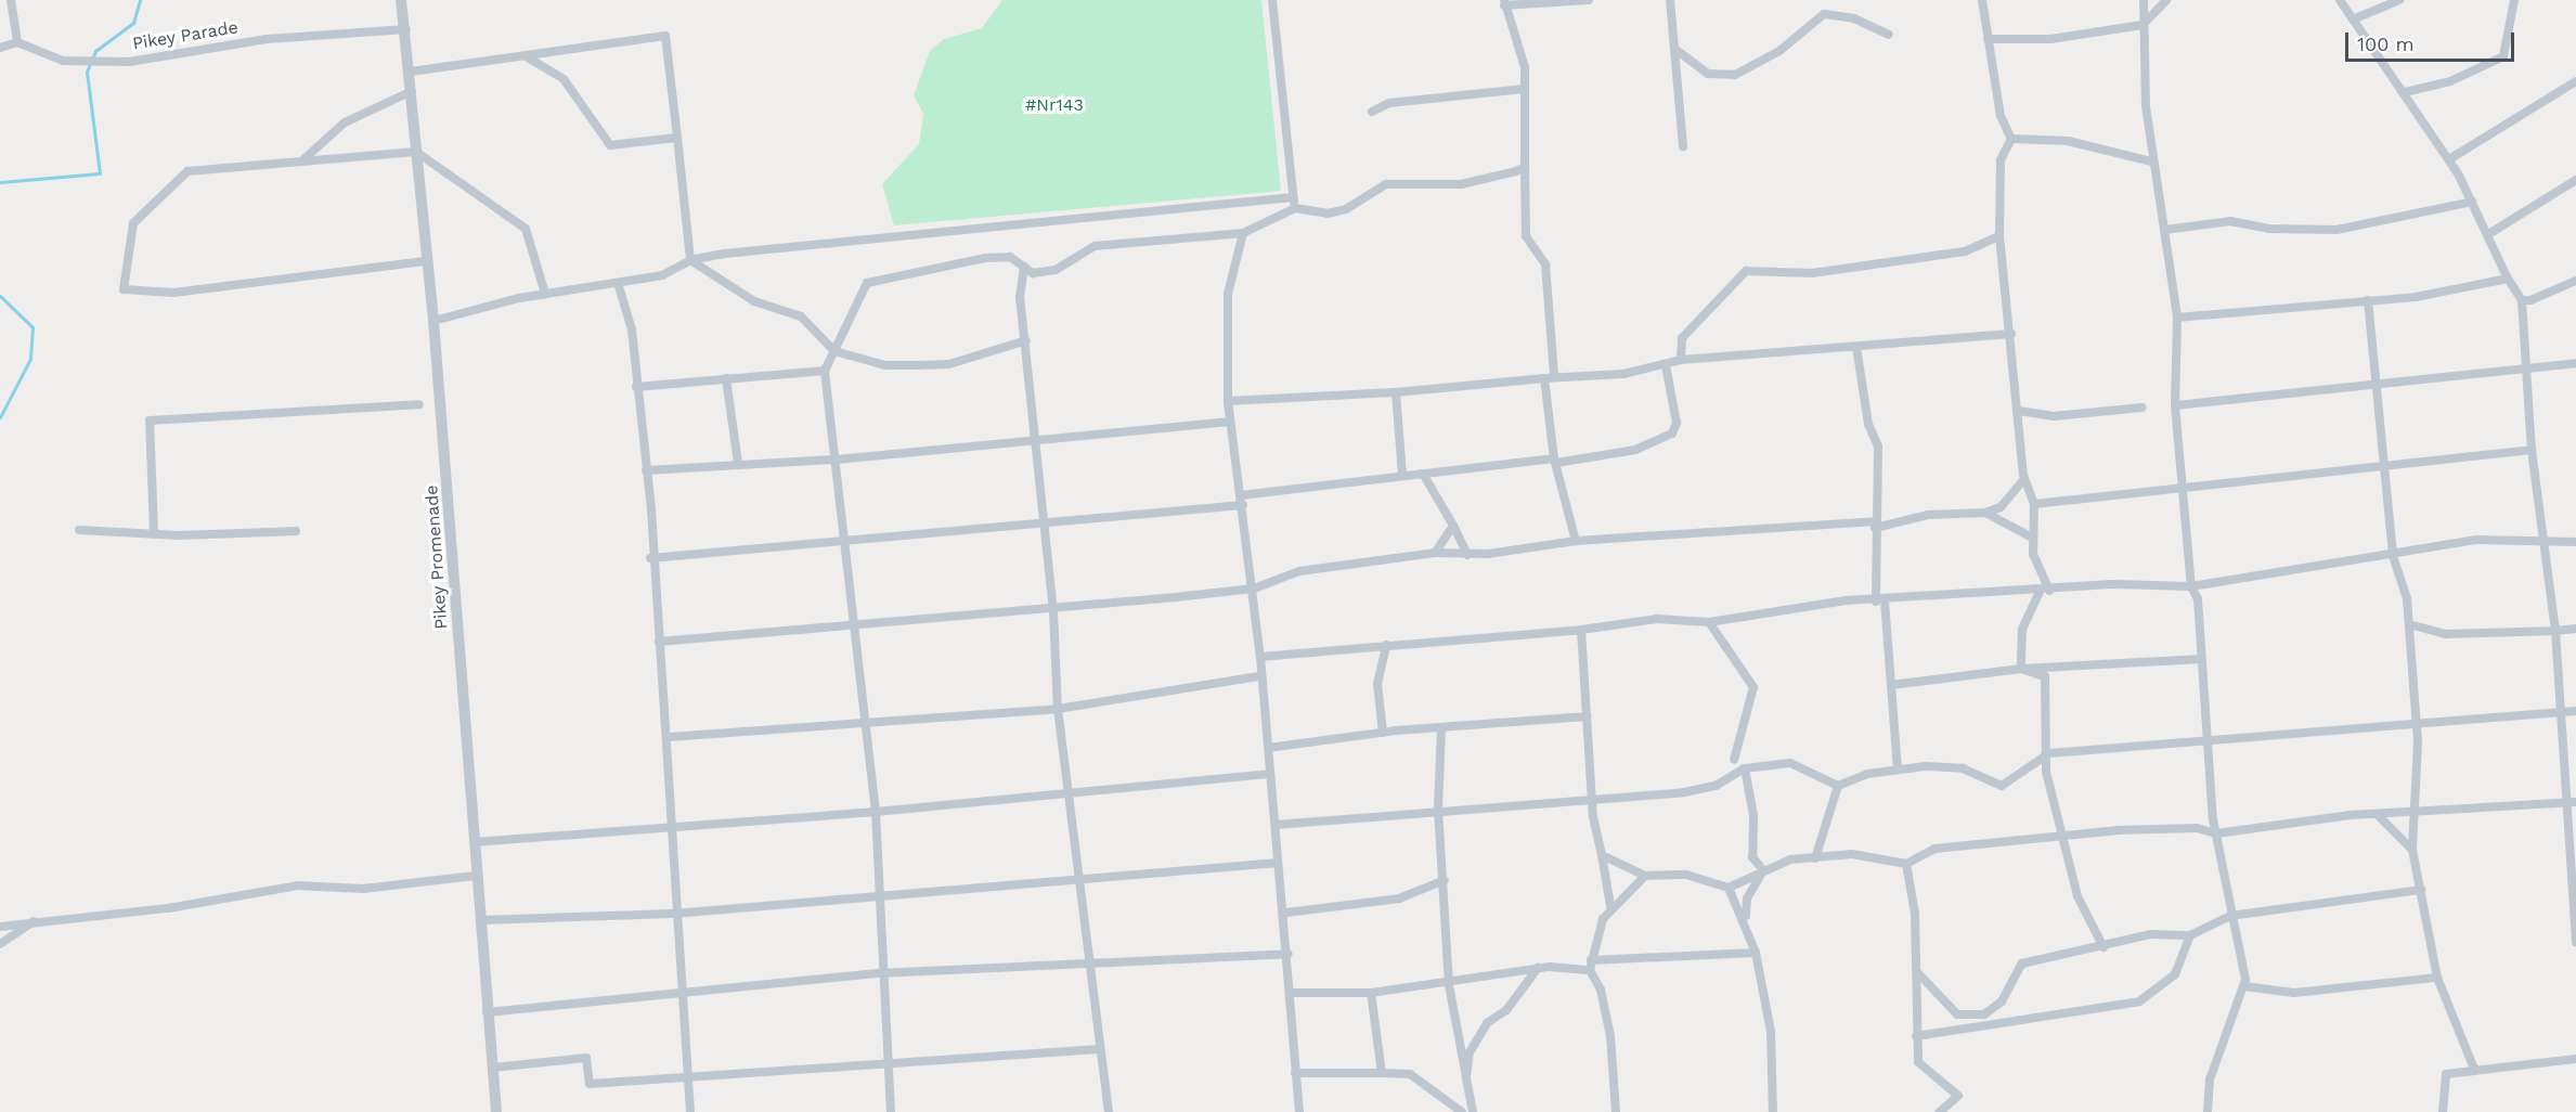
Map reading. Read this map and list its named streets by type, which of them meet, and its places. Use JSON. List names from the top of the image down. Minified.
{"streets":{"street":["Pikey Parade","Pikey Promenade"]},"crossings":[["Pikey Parade","Pikey Promenade"]],"parks":["#Nr143"],"scale_bar":"100 m"}
